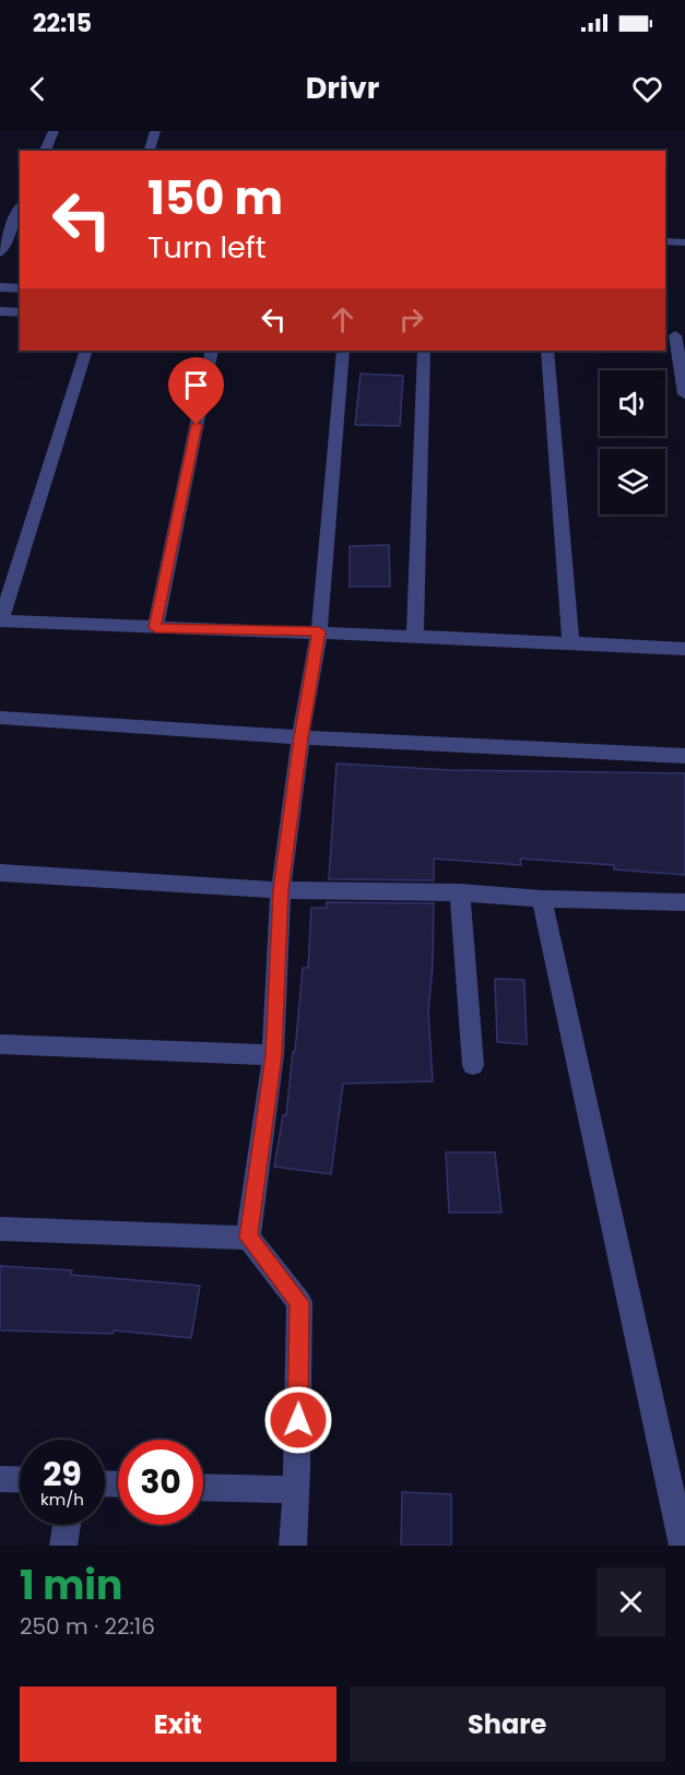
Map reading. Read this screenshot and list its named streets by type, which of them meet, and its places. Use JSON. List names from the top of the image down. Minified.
{"page":{"status":"22:15","header":"Drivr","turn":["150 m","Turn left"],"speed":"29 km/h","limit":"30","heading":["1 min","250 m · 22:16"],"buttons":["Exit","Share"]}}
